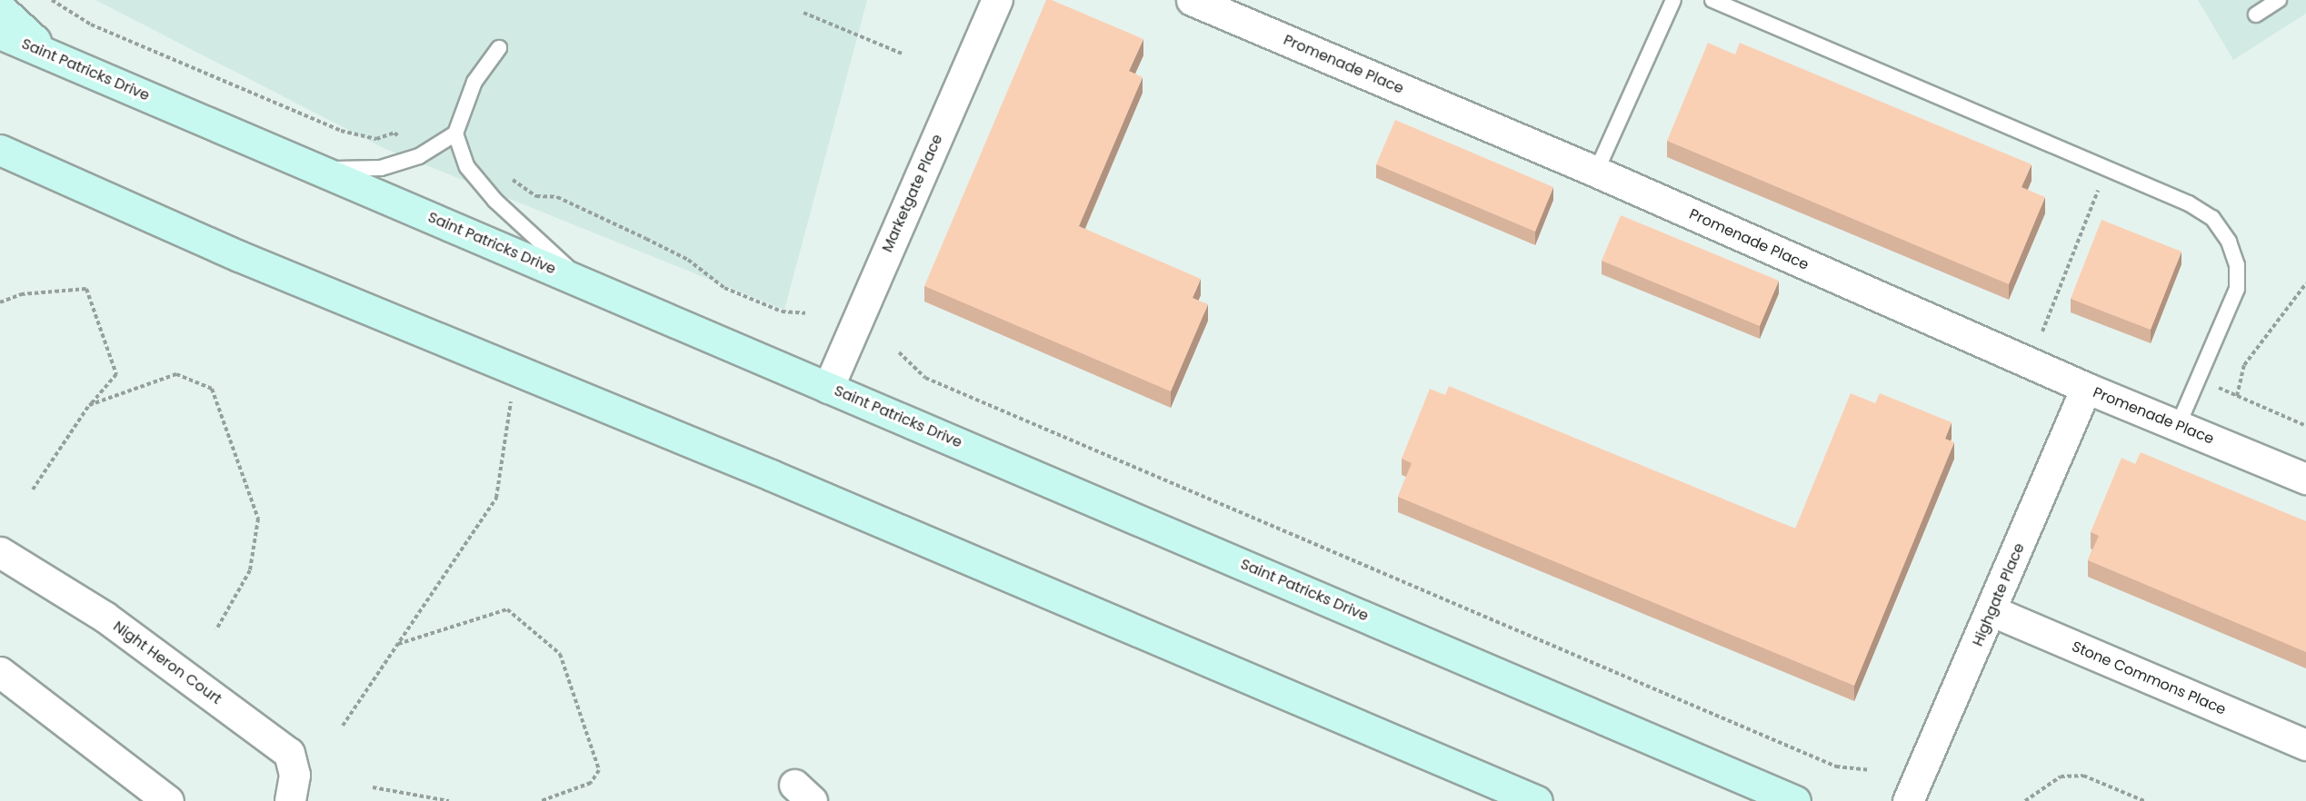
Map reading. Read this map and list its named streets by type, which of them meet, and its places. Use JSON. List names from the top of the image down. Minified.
{"streets":{"main road":["Saint Patricks Drive"],"street":["Promenade Place","Marketgate Place","Highgate Place","Night Heron Court","Stone Commons Place"]},"crossings":[["Promenade Place","Highgate Place"],["Saint Patricks Drive","Marketgate Place"],["Highgate Place","Stone Commons Place"]]}
